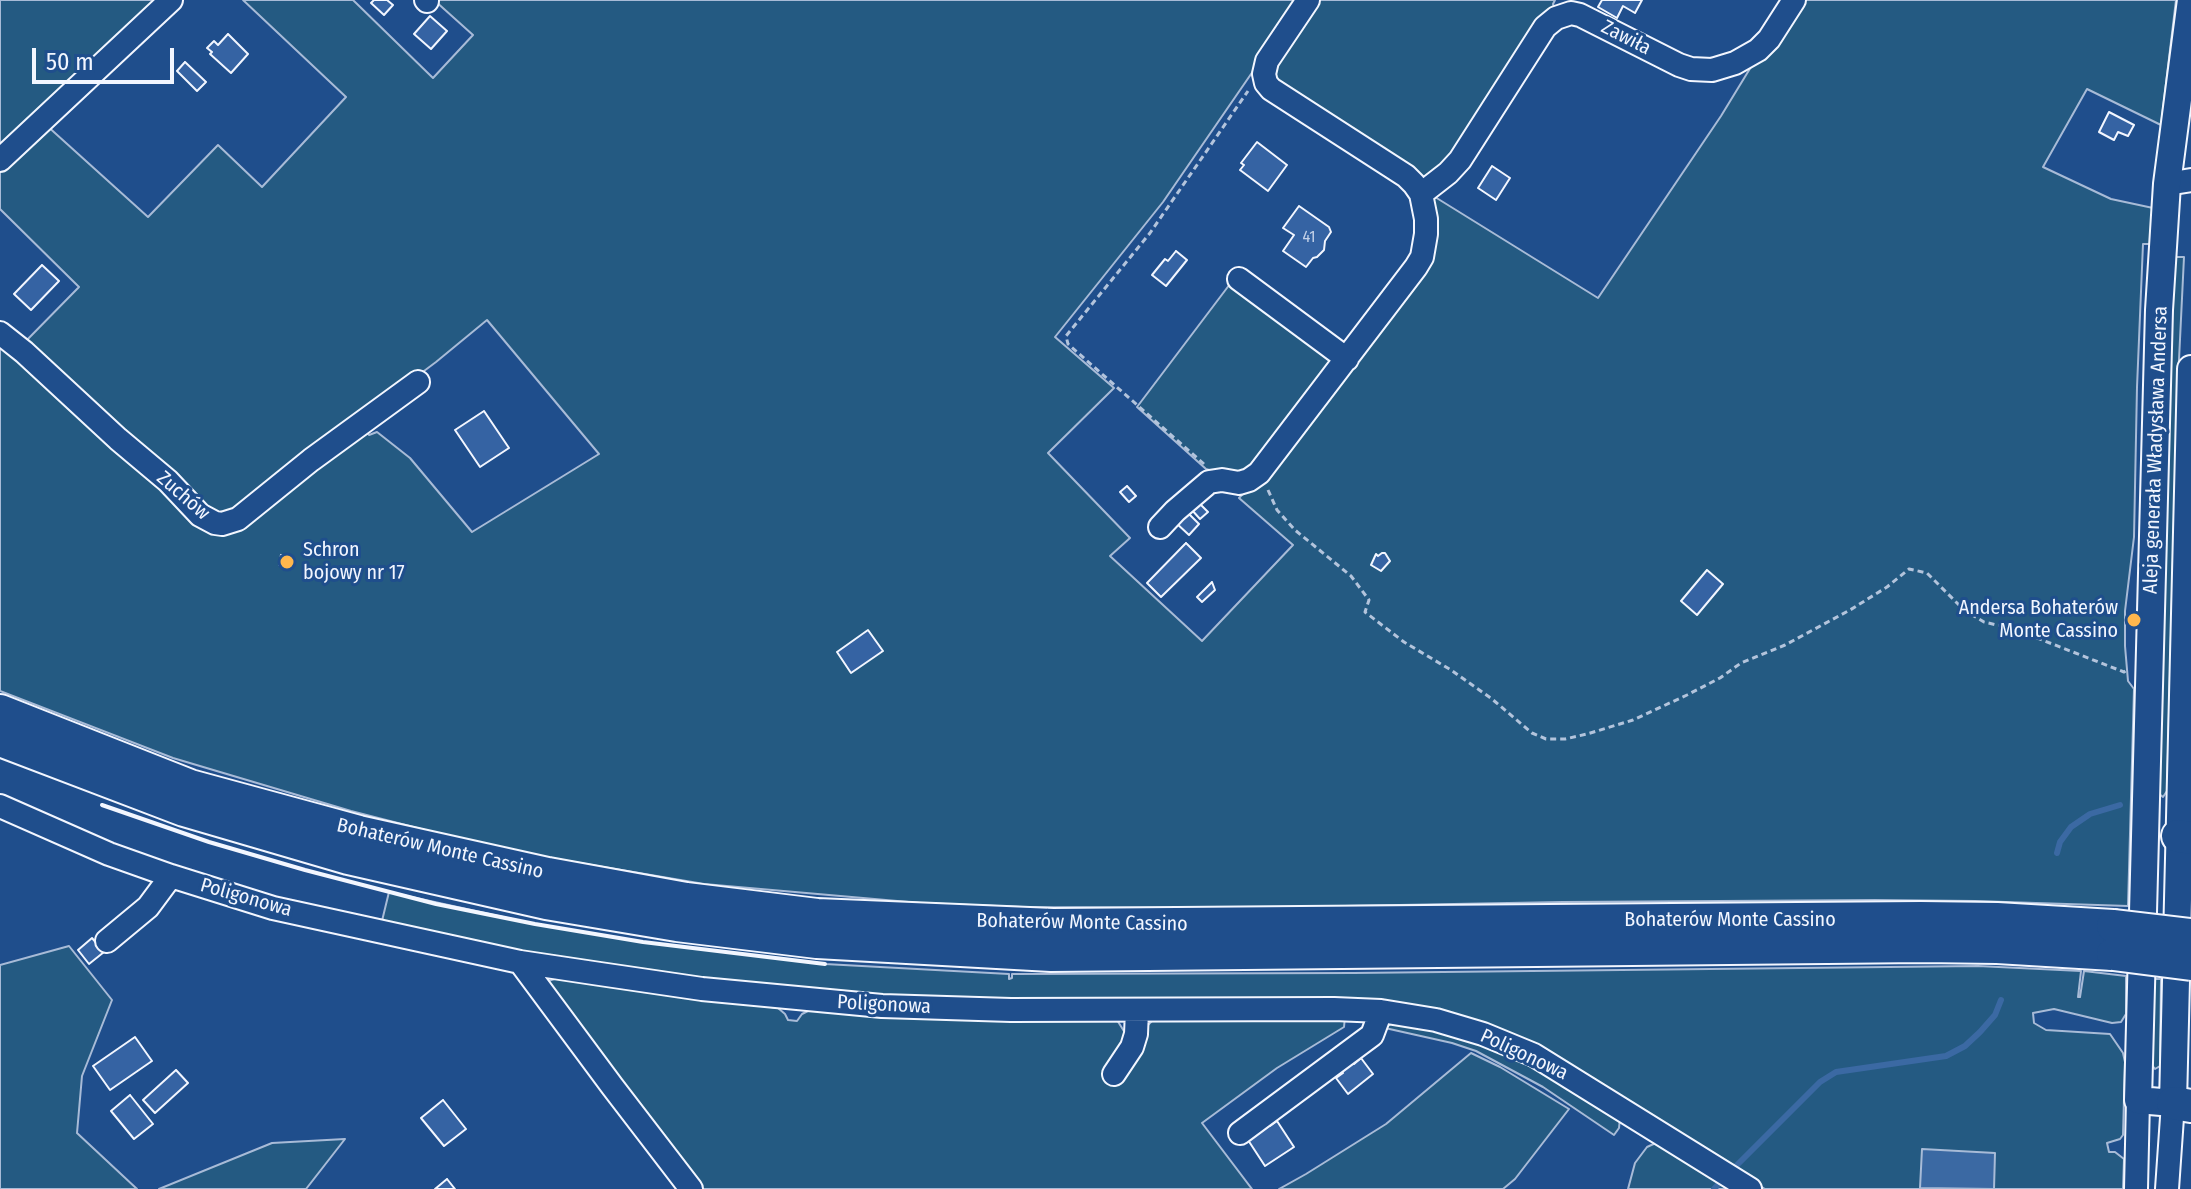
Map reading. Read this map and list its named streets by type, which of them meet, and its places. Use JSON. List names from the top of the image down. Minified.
{"streets":{"highway":["Bohaterów Monte Cassino"],"main road":["Aleja generała Władysława Andersa"],"street":["Zawiła","Zuchów","Poligonowa"]},"places":["Schron bojowy nr 17","Andersa Bohaterów Monte Cassino"],"house_numbers":["41"],"scale_bar":"50 m"}
